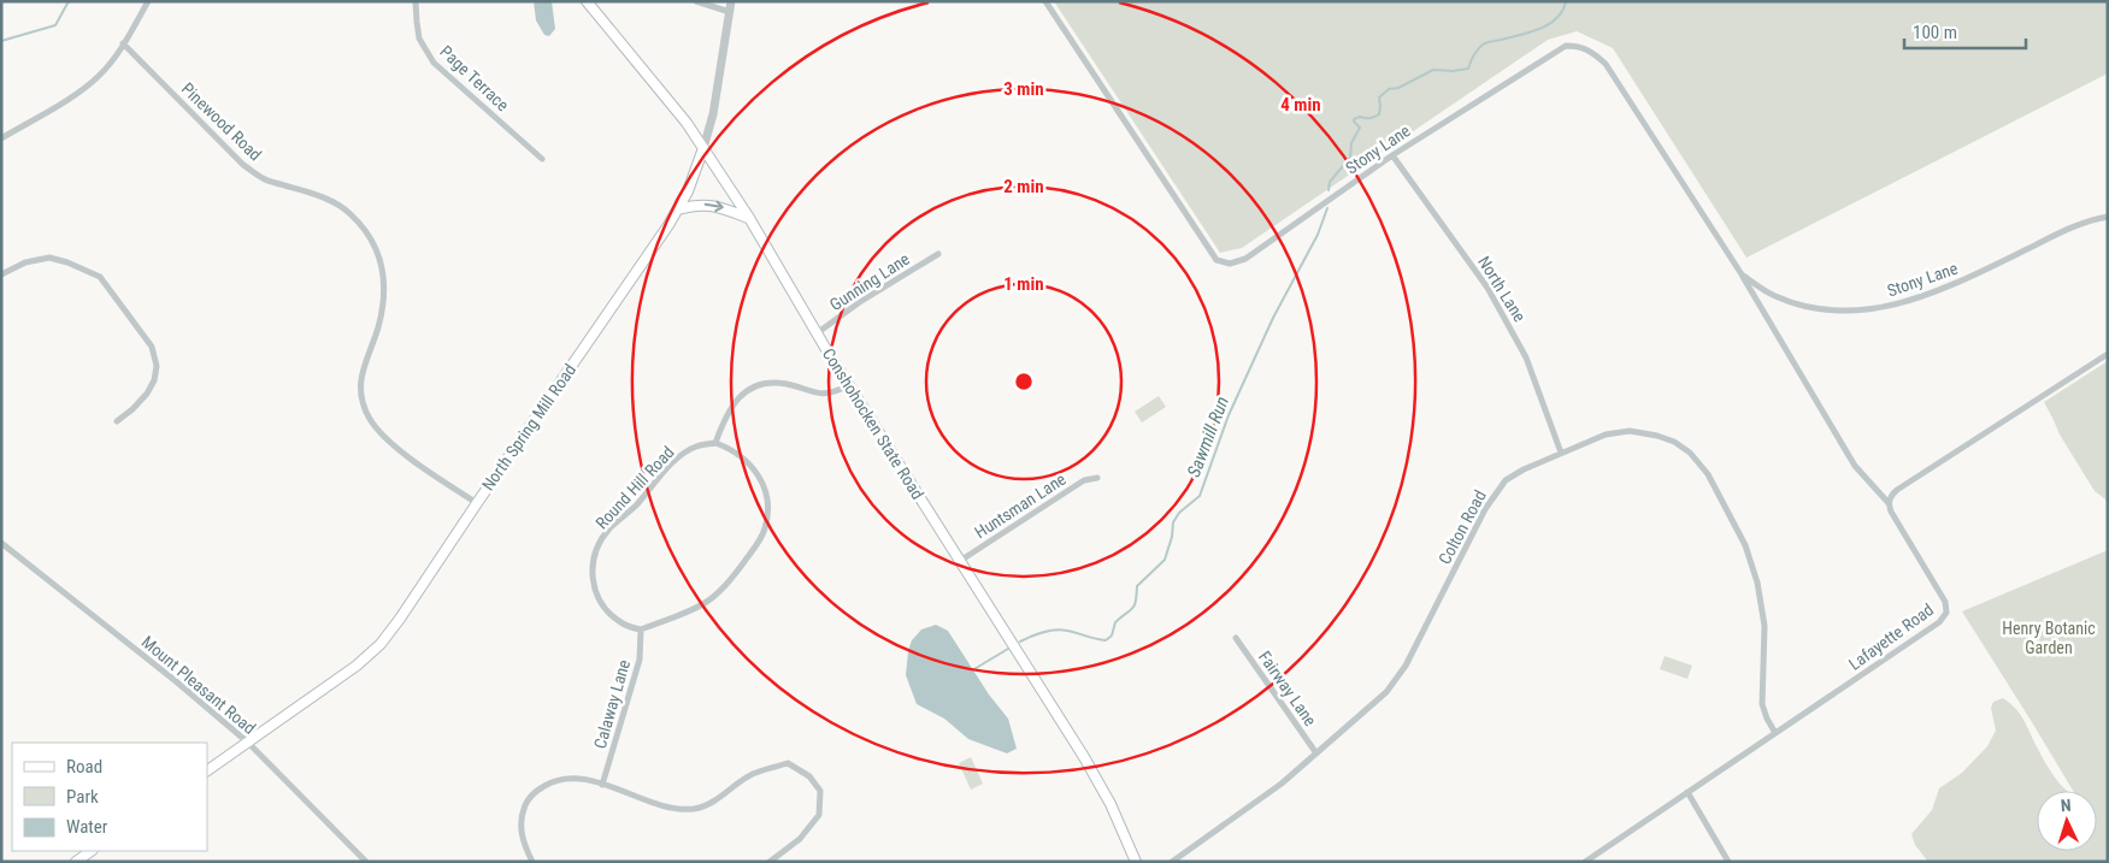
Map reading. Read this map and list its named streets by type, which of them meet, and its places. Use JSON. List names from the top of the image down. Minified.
{"streets":{"main road":["Conshohocken State Road","North Spring Mill Road"],"street":["Page Terrace","Pinewood Road","Stony Lane","Gunning Lane","North Lane","Round Hill Road","Huntsman Lane","Colton Road","Lafayette Road","Mount Pleasant Road","Fairway Lane","Calaway Lane"]},"crossings":[["Pinewood Road","North Spring Mill Road"],["Stony Lane","North Lane"],["Stony Lane","Lafayette Road"],["Gunning Lane","Conshohocken State Road"],["North Lane","Colton Road"],["Conshohocken State Road","North Spring Mill Road"],["Conshohocken State Road","Huntsman Lane"],["North Spring Mill Road","Mount Pleasant Road"],["Round Hill Road","Calaway Lane"],["Colton Road","Lafayette Road"],["Colton Road","Fairway Lane"]],"water":["Sawmill Run"],"parks":["Henry Botanic Garden"],"legend":["Road","Park","Water"],"scale_bar":"100 m","north":"top","rings":["3 min","4 min","2 min","1 min"]}
